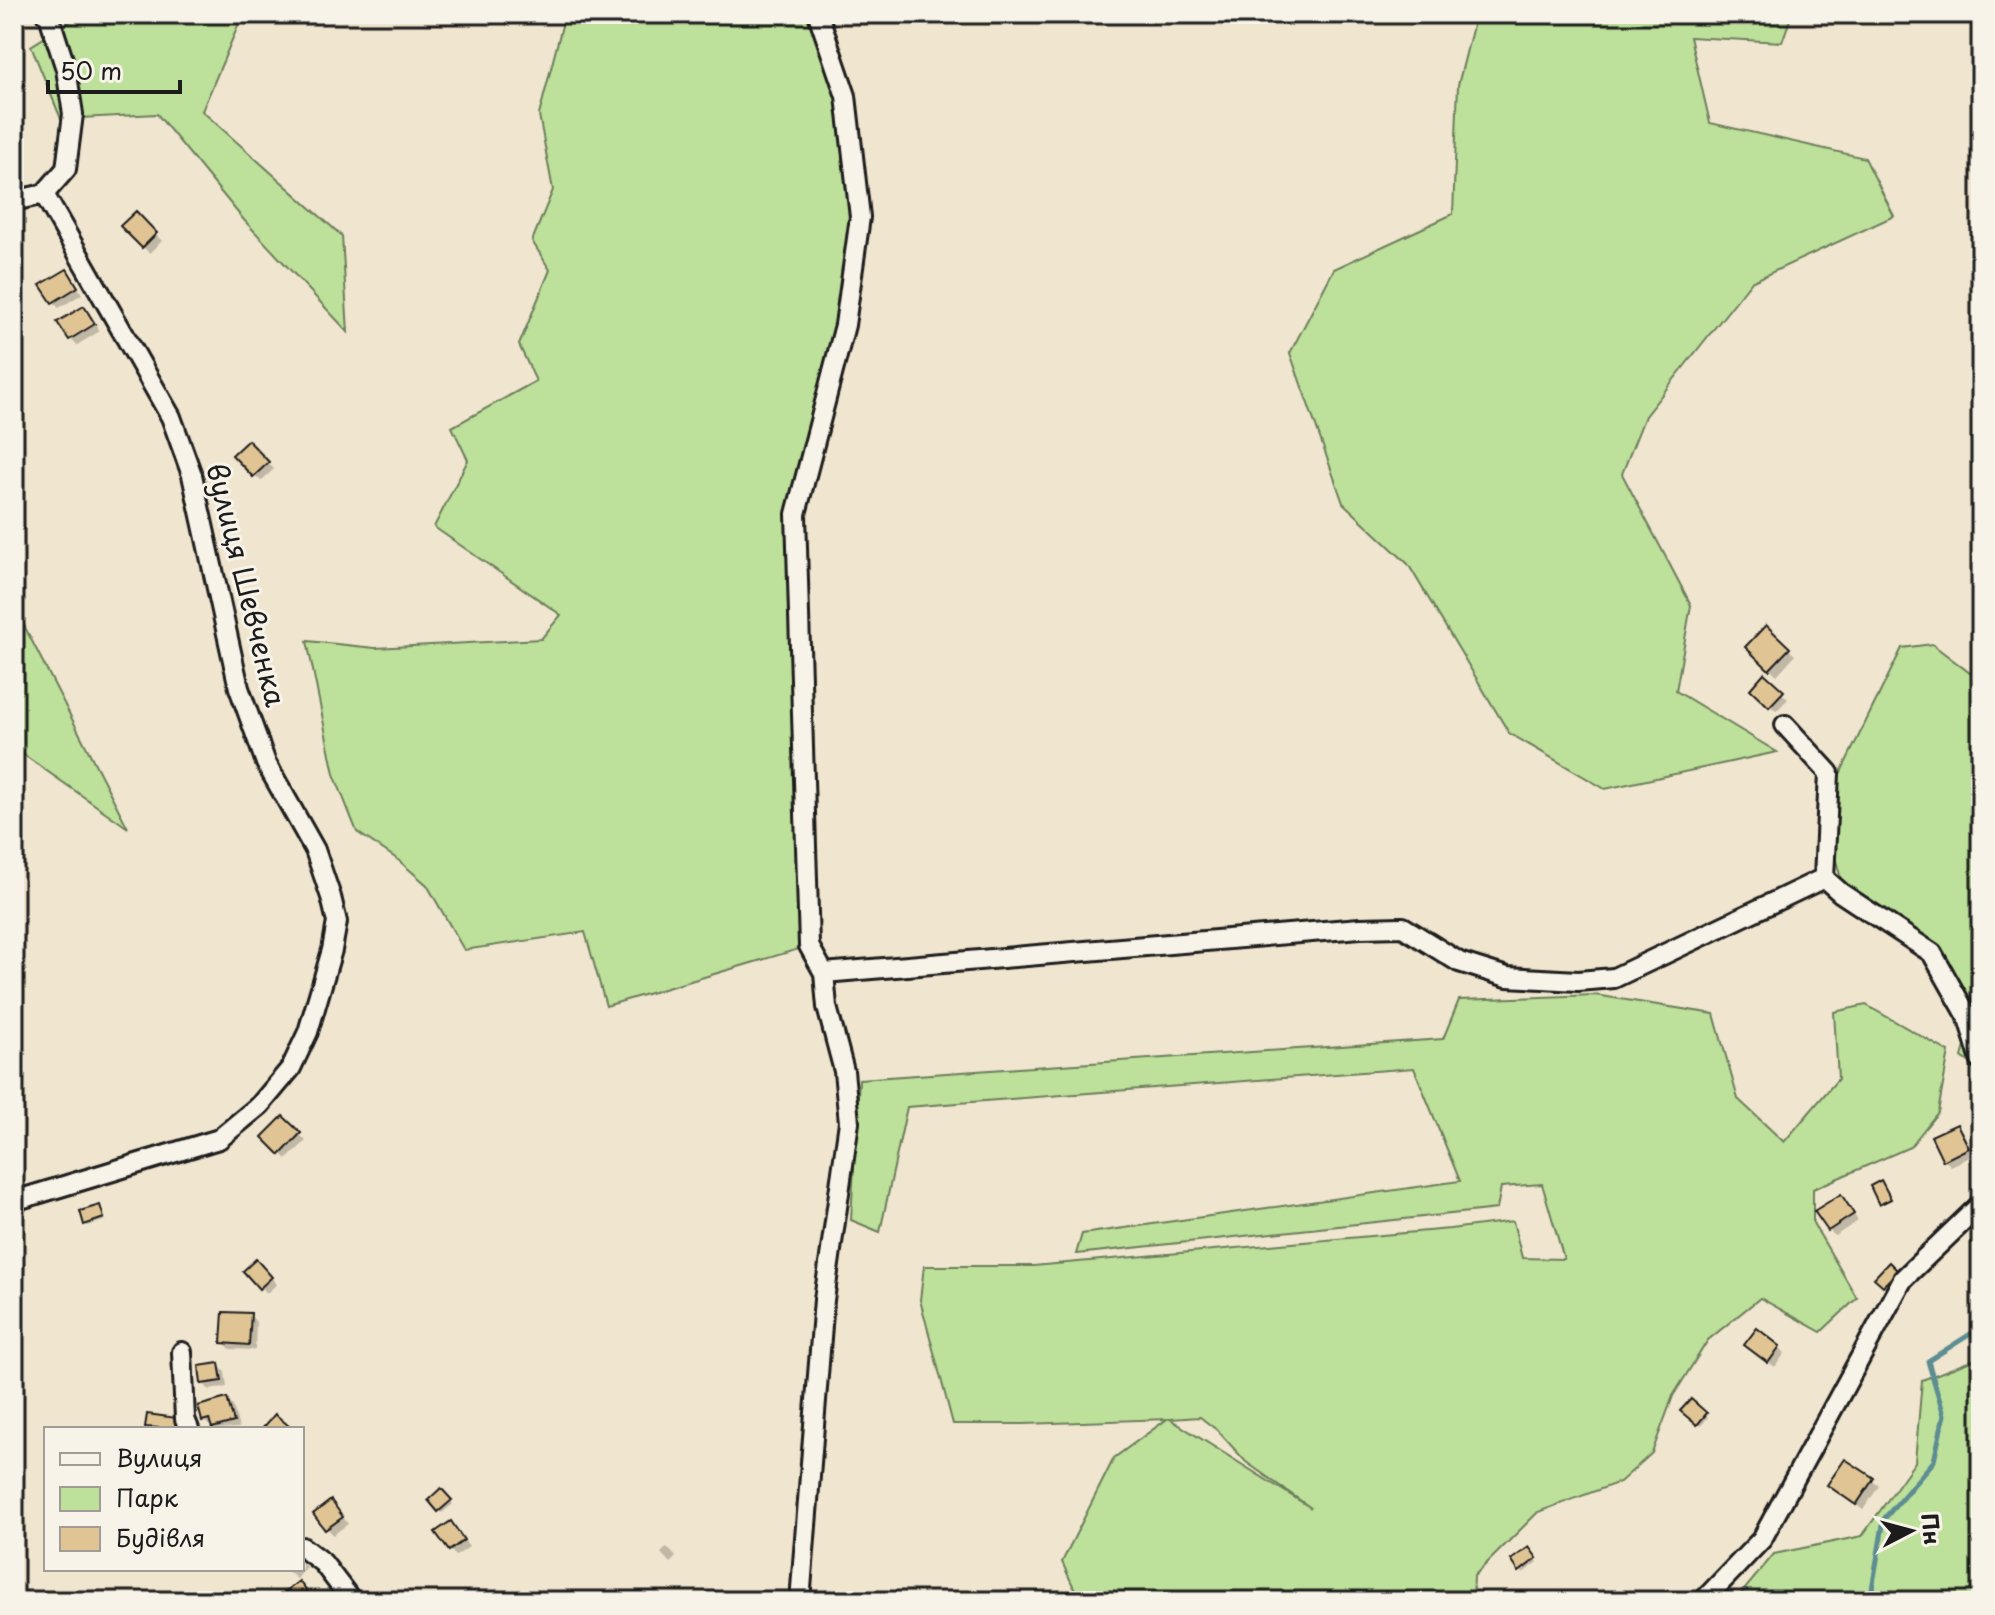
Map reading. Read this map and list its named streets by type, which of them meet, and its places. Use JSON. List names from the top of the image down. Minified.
{"streets":{"street":["вулиця Шевченка"]},"legend":["Вулиця","Парк","Будівля"],"scale_bar":"50 m","north":"right"}
